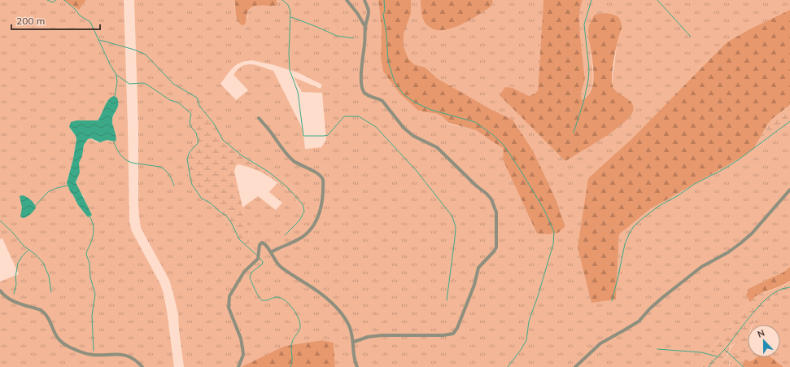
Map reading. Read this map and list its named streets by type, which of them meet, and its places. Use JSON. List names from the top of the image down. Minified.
{"scale_bar":"200 m","north":"top"}
